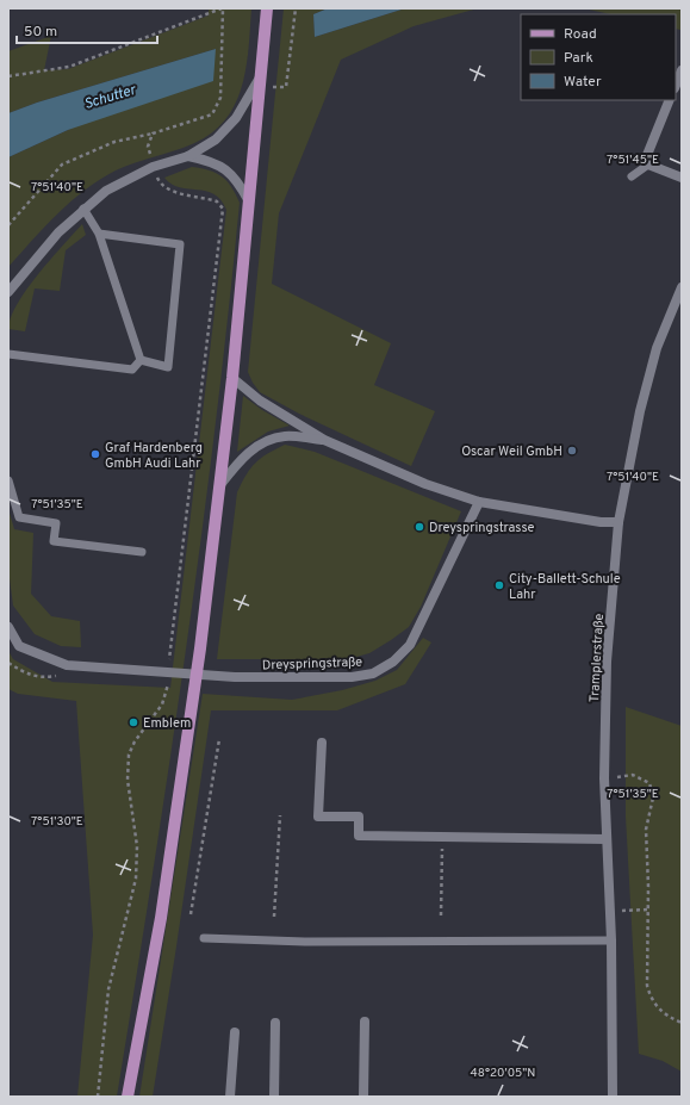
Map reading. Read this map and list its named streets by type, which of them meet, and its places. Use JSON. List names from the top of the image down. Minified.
{"streets":{"street":["Tramplerstraße","Dreyspringstraße"]},"water":["Schutter"],"places":["Oscar Weil GmbH","Graf Hardenberg GmbH Audi Lahr","Dreyspringstrasse","City-Ballett-Schule Lahr","Emblem"],"legend":["Road","Park","Water"],"scale_bar":"50 m","coordinates":["7°51'45\"E","7°51'40\"E","7°51'35\"E","7°51'30\"E","48°20'05\"N"]}
